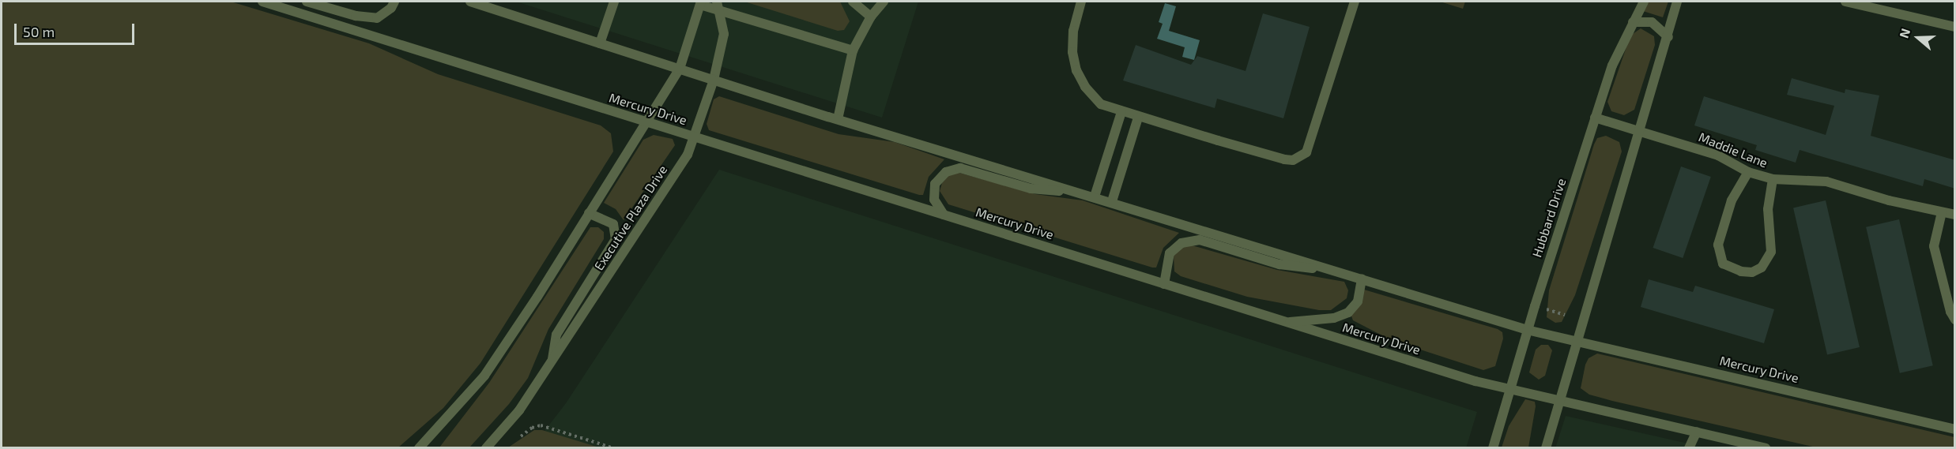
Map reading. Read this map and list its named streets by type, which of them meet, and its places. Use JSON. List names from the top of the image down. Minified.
{"streets":{"street":["Mercury Drive","Maddie Lane","Executive Plaza Drive","Hubbard Drive"]},"crossings":[["Mercury Drive","Executive Plaza Drive"],["Mercury Drive","Hubbard Drive"],["Maddie Lane","Hubbard Drive"]],"scale_bar":"50 m","north":"left"}
